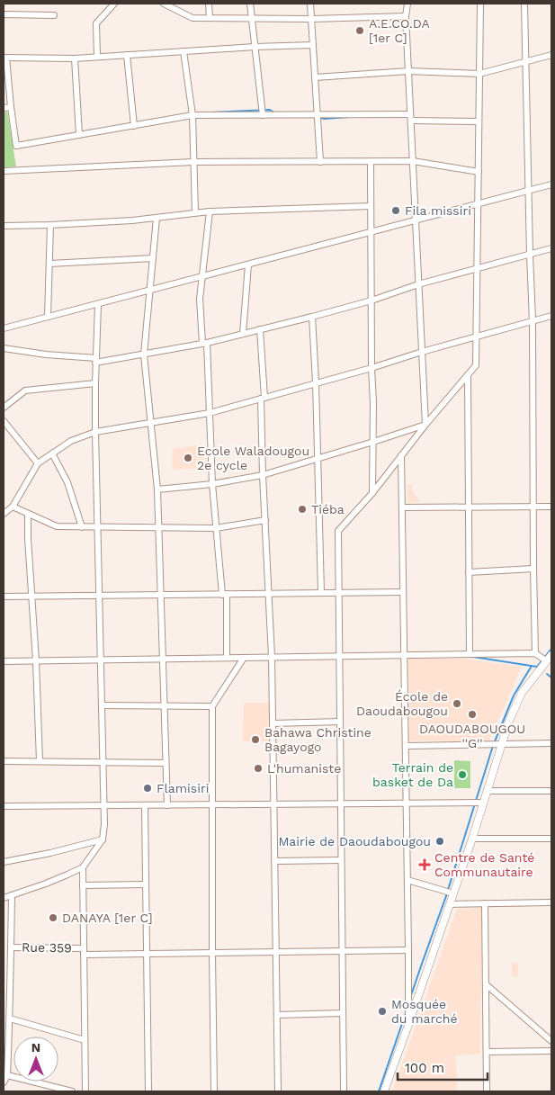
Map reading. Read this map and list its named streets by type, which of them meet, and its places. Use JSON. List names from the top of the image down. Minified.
{"streets":{"street":["Rue 359"]},"places":{"other":["A.E.CO.DA [1er C]","Fila missiri","Ecole Waladougou 2e cycle","Tiéba","École de Daoudabougou","DAOUDABOUGOU ''G''","Bahawa Christine Bagayogo","L'humaniste","Terrain de basket de Da","Flamisiri","Mairie de Daoudabougou","DANAYA [1er C]","Mosquée du marché"],"health":["Centre de Santé Communautaire"]},"scale_bar":"100 m","north":"top"}
